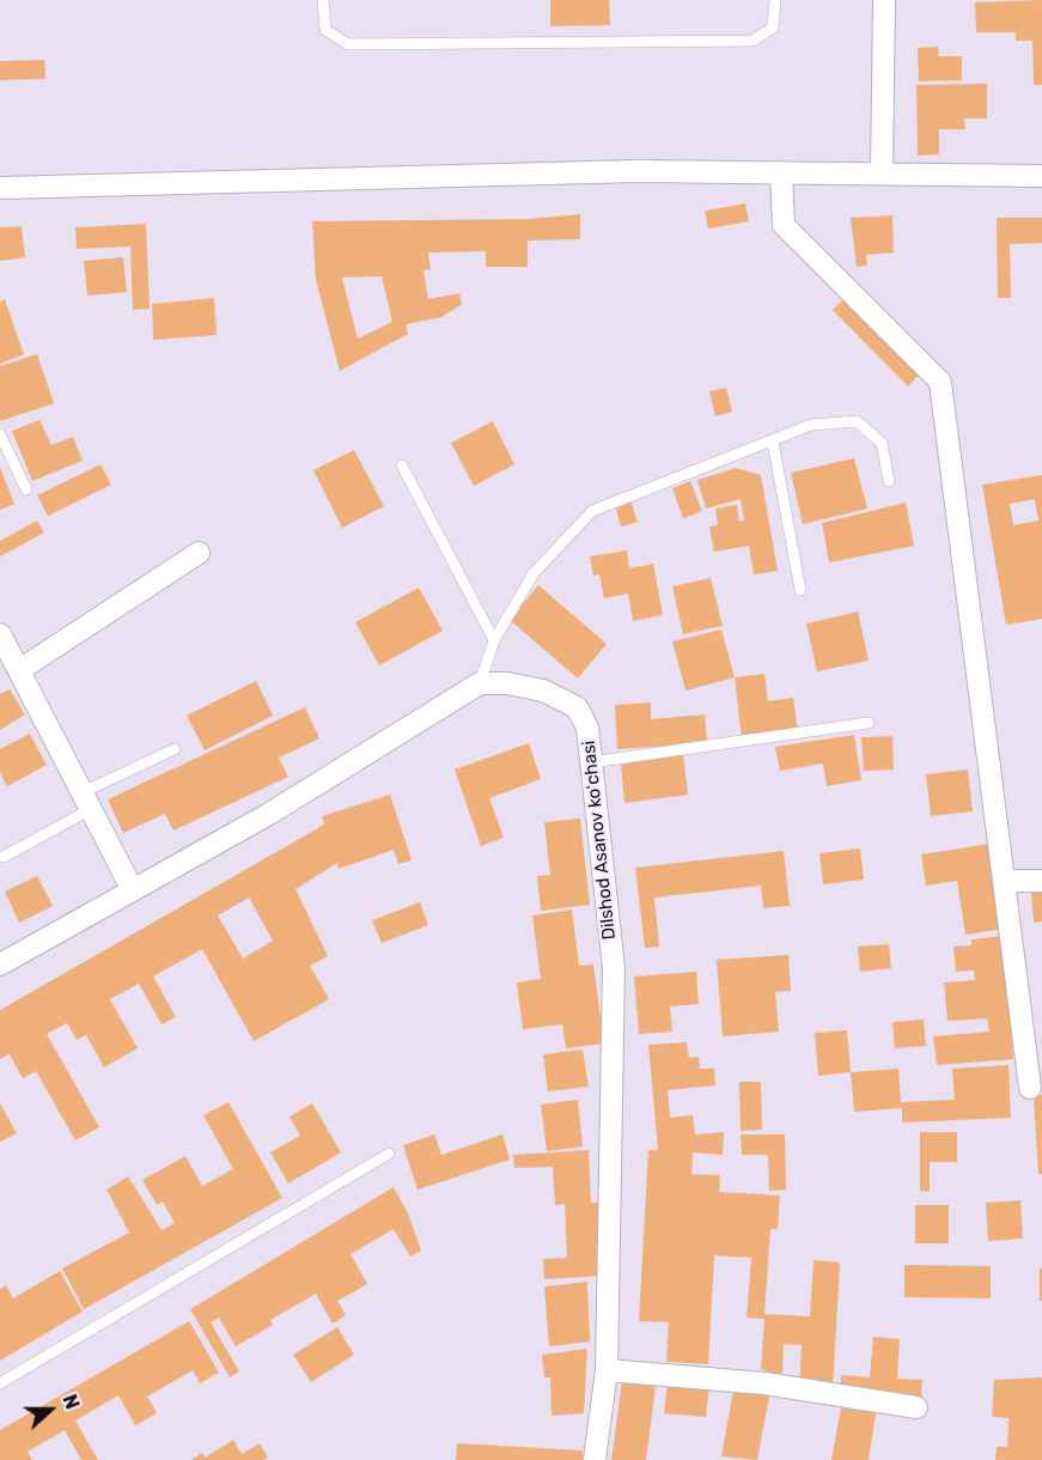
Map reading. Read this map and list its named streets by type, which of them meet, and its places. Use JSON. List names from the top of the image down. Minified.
{"streets":{"street":["Dilshod Asanov koʻchasi"]},"north":"right"}
